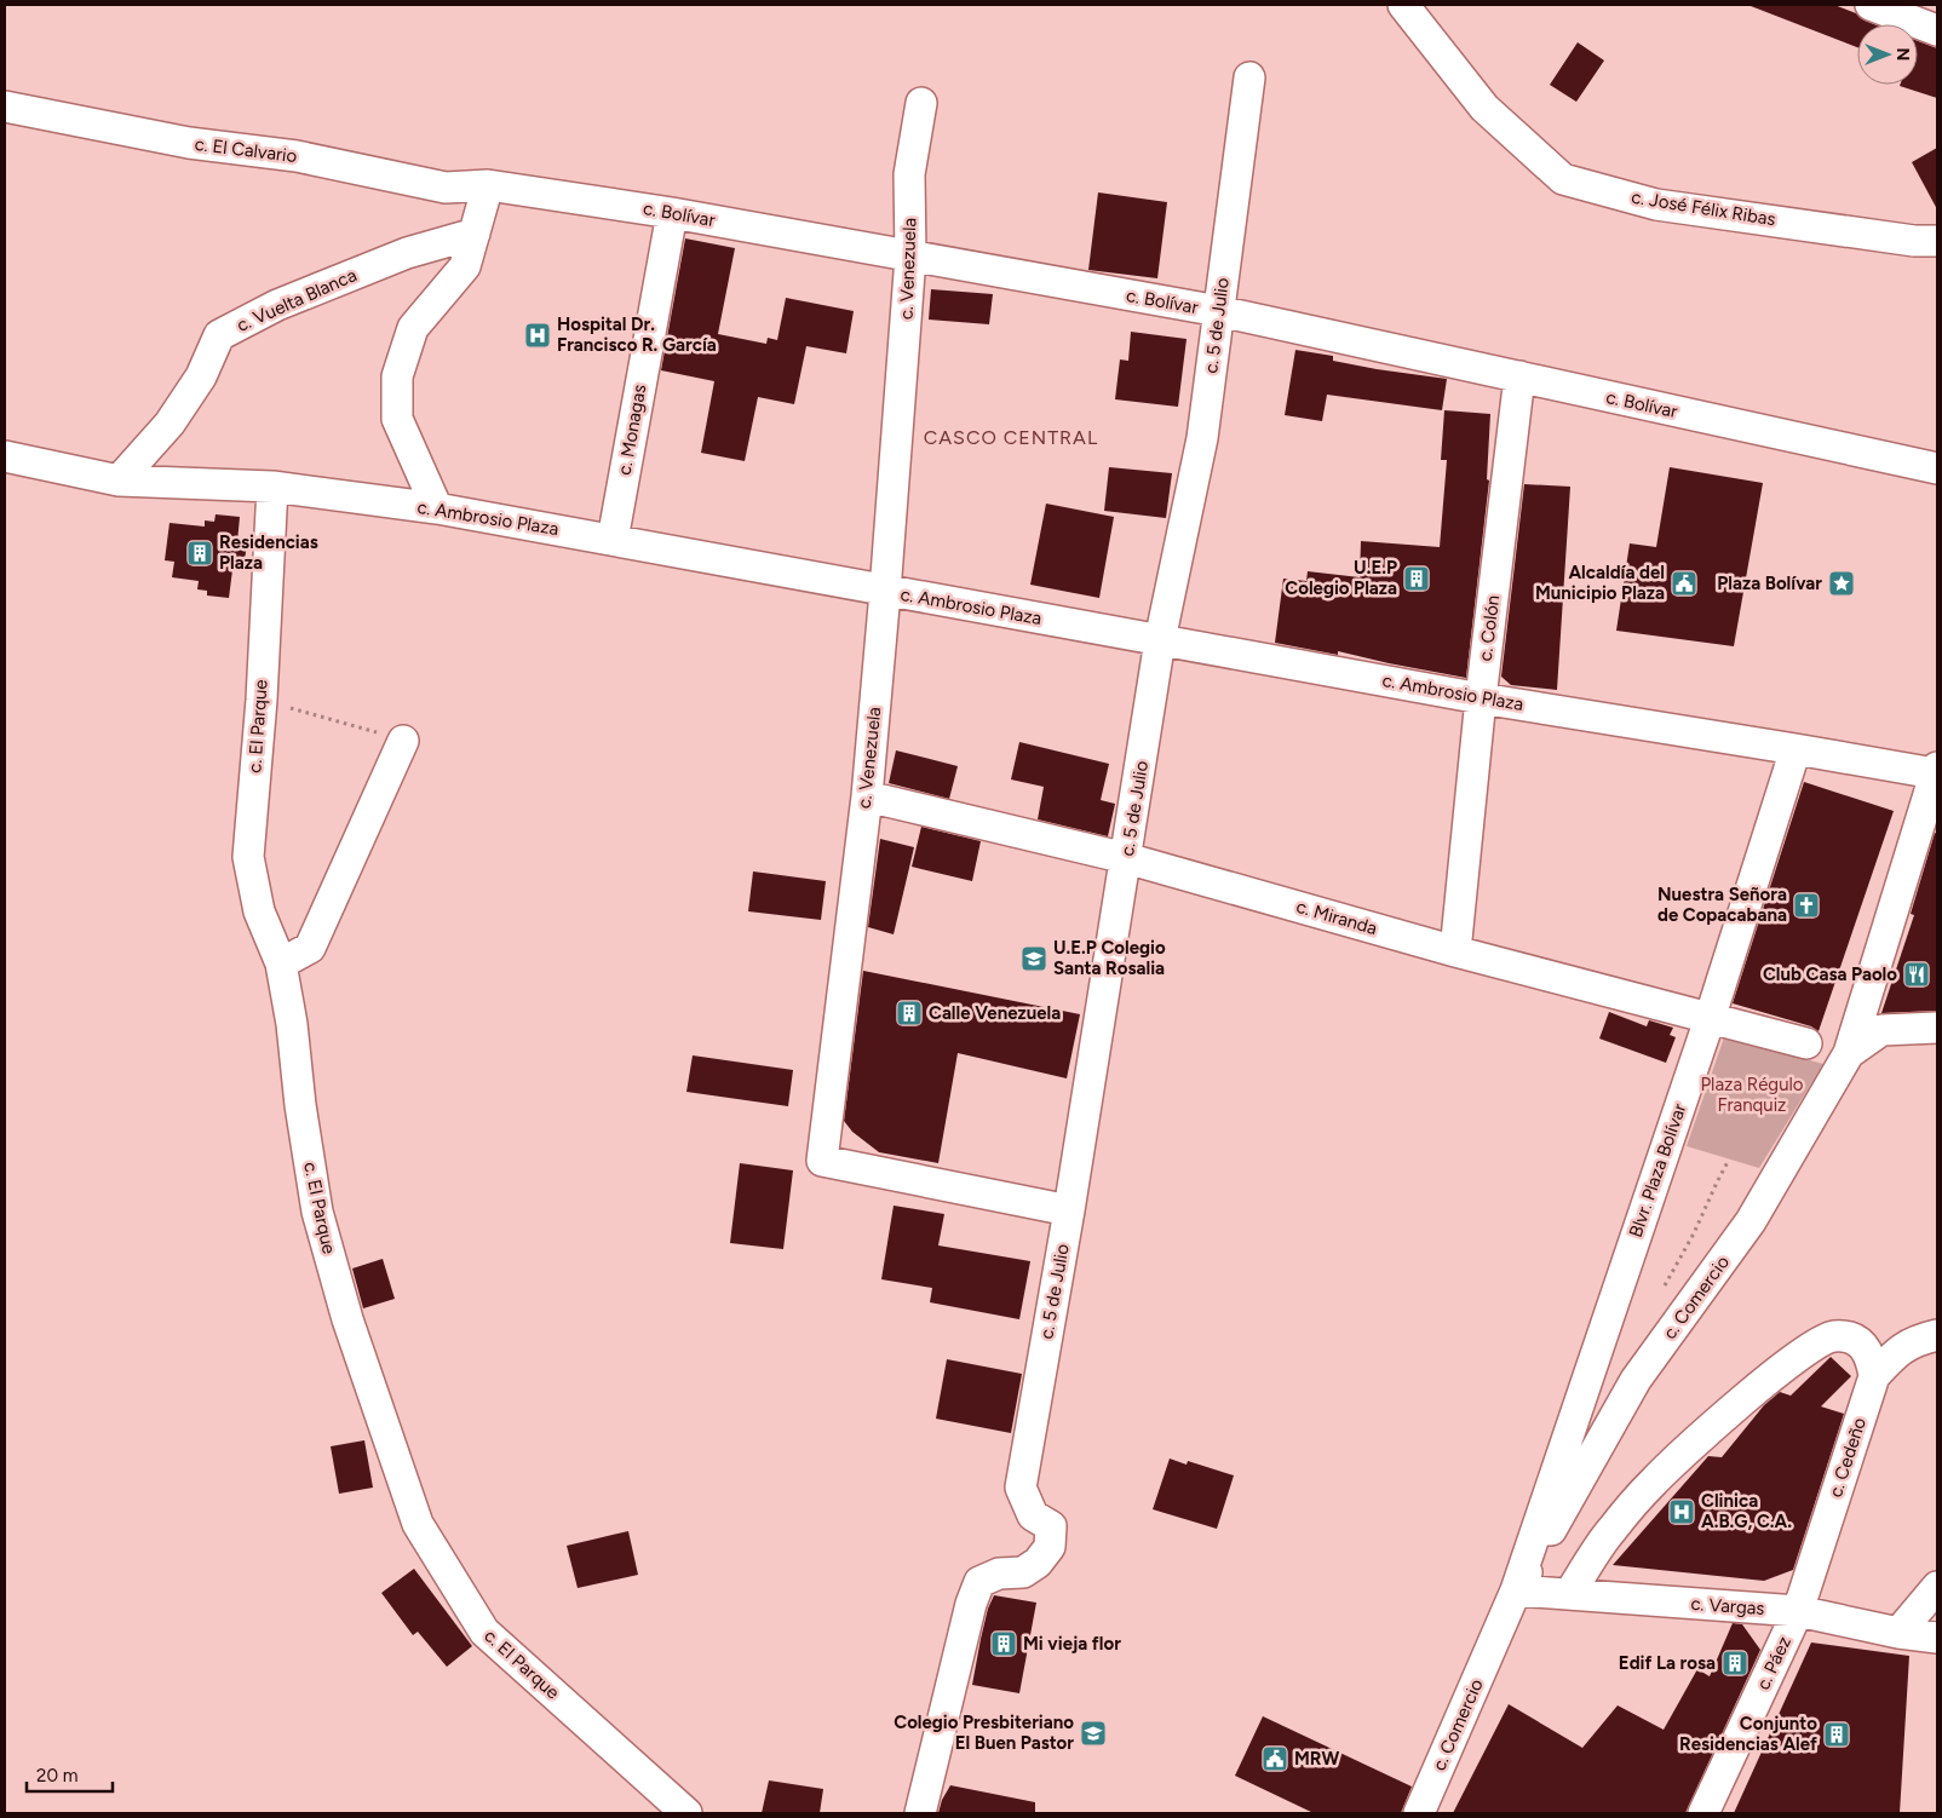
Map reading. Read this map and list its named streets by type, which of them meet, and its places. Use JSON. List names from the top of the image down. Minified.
{"streets":{"street":["c. El Calvario","c. José Félix Ribas","c. Bolívar","c. Venezuela","c. Vuelta Blanca","c. 5 de Julio","c. Monagas","c. Ambrosio Plaza","c. Colón","c. El Parque","c. Miranda","Blvr. Plaza Bolívar","c. Comercio","c. Cedeño","c. Vargas","c. Páez"]},"crossings":[["c. El Calvario","c. Bolívar"],["c. Bolívar","c. Venezuela"],["c. Bolívar","c. 5 de Julio"],["c. Bolívar","c. Monagas"],["c. Bolívar","c. Colón"],["c. Venezuela","c. 5 de Julio"],["c. Venezuela","c. Ambrosio Plaza"],["c. Venezuela","c. Miranda"],["c. Vuelta Blanca","c. Ambrosio Plaza"],["c. 5 de Julio","c. Ambrosio Plaza"],["c. 5 de Julio","c. Miranda"],["c. Monagas","c. Ambrosio Plaza"],["c. Ambrosio Plaza","c. Colón"],["c. Ambrosio Plaza","c. El Parque"],["c. Ambrosio Plaza","Blvr. Plaza Bolívar"],["c. Ambrosio Plaza","c. Comercio"],["c. Colón","c. Miranda"],["c. Miranda","Blvr. Plaza Bolívar"],["Blvr. Plaza Bolívar","c. Comercio"],["Blvr. Plaza Bolívar","c. Vargas"],["c. Comercio","c. Vargas"],["c. Cedeño","c. Vargas"],["c. Cedeño","c. Páez"],["c. Vargas","c. Páez"]],"districts":["CASCO CENTRAL"],"parks":["Plaza Régulo Franquiz"],"places":{"hospital":["Hospital Dr. Francisco R. García","Clinica A.B.G, C.A."],"building":["Residencias Plaza","U.E.P Colegio Plaza","Calle Venezuela","Mi vieja flor","Edif La rosa","Conjunto Residencias Alef"],"public building":["Alcaldía del Municipio Plaza","MRW"],"place":["Plaza Bolívar"],"church":["Nuestra Señora de Copacabana"],"school or university":["U.E.P Colegio Santa Rosalia","Colegio Presbiteriano El Buen Pastor"],"restaurant":["Club Casa Paolo"]},"scale_bar":"20 m","north":"right"}
